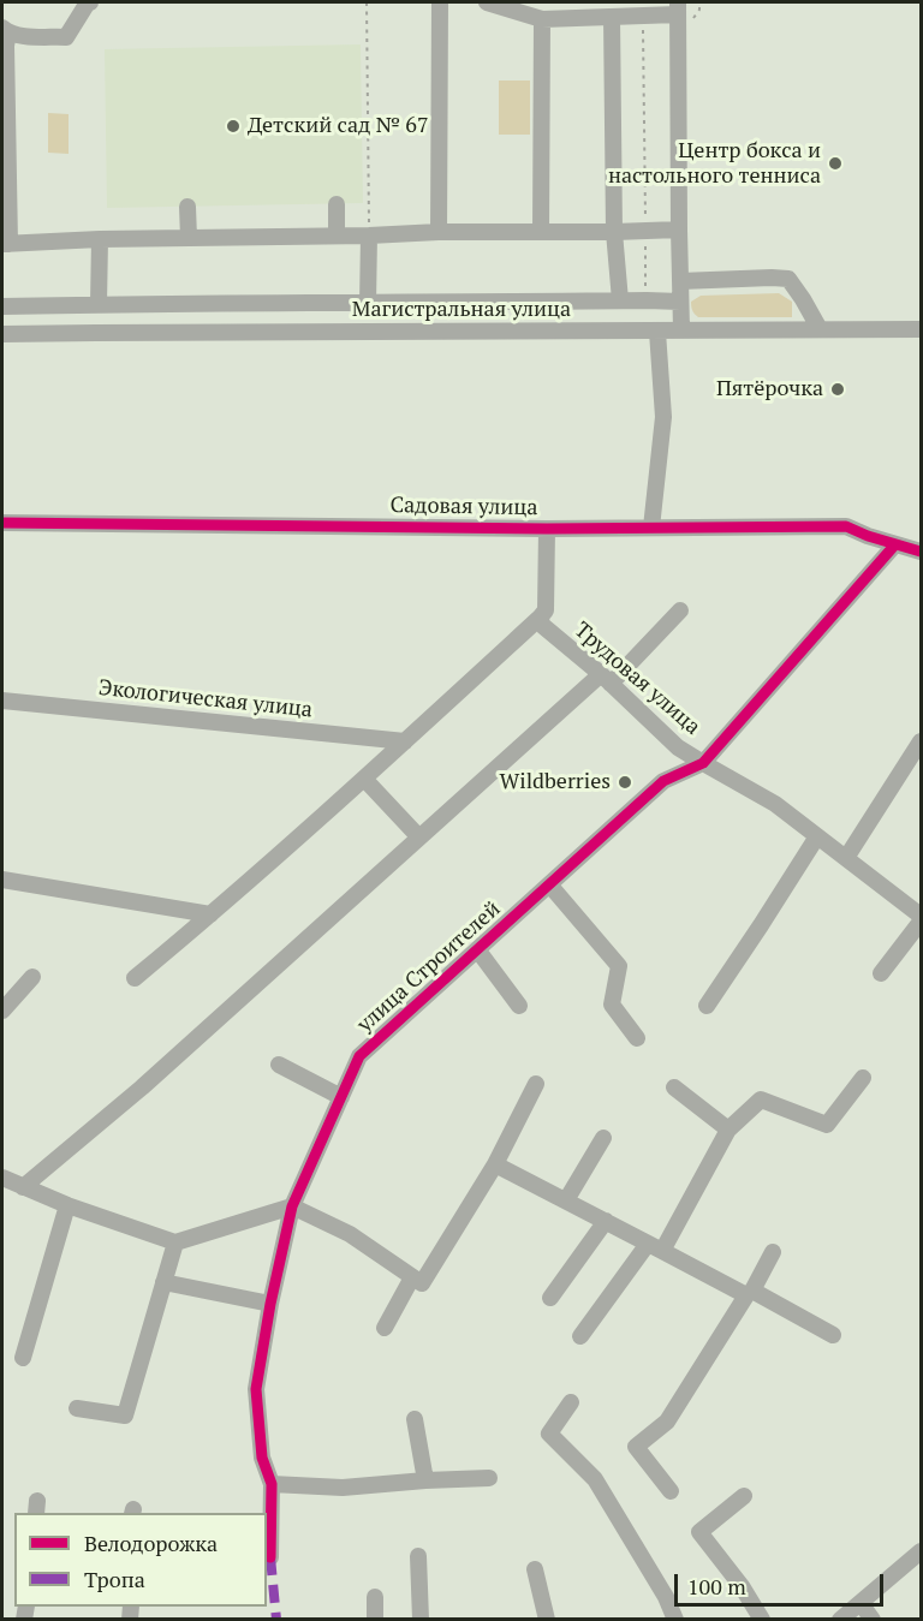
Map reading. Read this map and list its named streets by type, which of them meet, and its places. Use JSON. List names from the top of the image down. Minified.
{"streets":{"street":["Магистральная улица","Садовая улица","Трудовая улица","Экологическая улица","улица Строителей"]},"crossings":[["Садовая улица","улица Строителей"],["Трудовая улица","улица Строителей"]],"places":["Детский сад № 67","Центр бокса и настольного тенниса","Пятёрочка","Wildberries"],"legend":["Велодорожка","Тропа"],"scale_bar":"100 m"}
